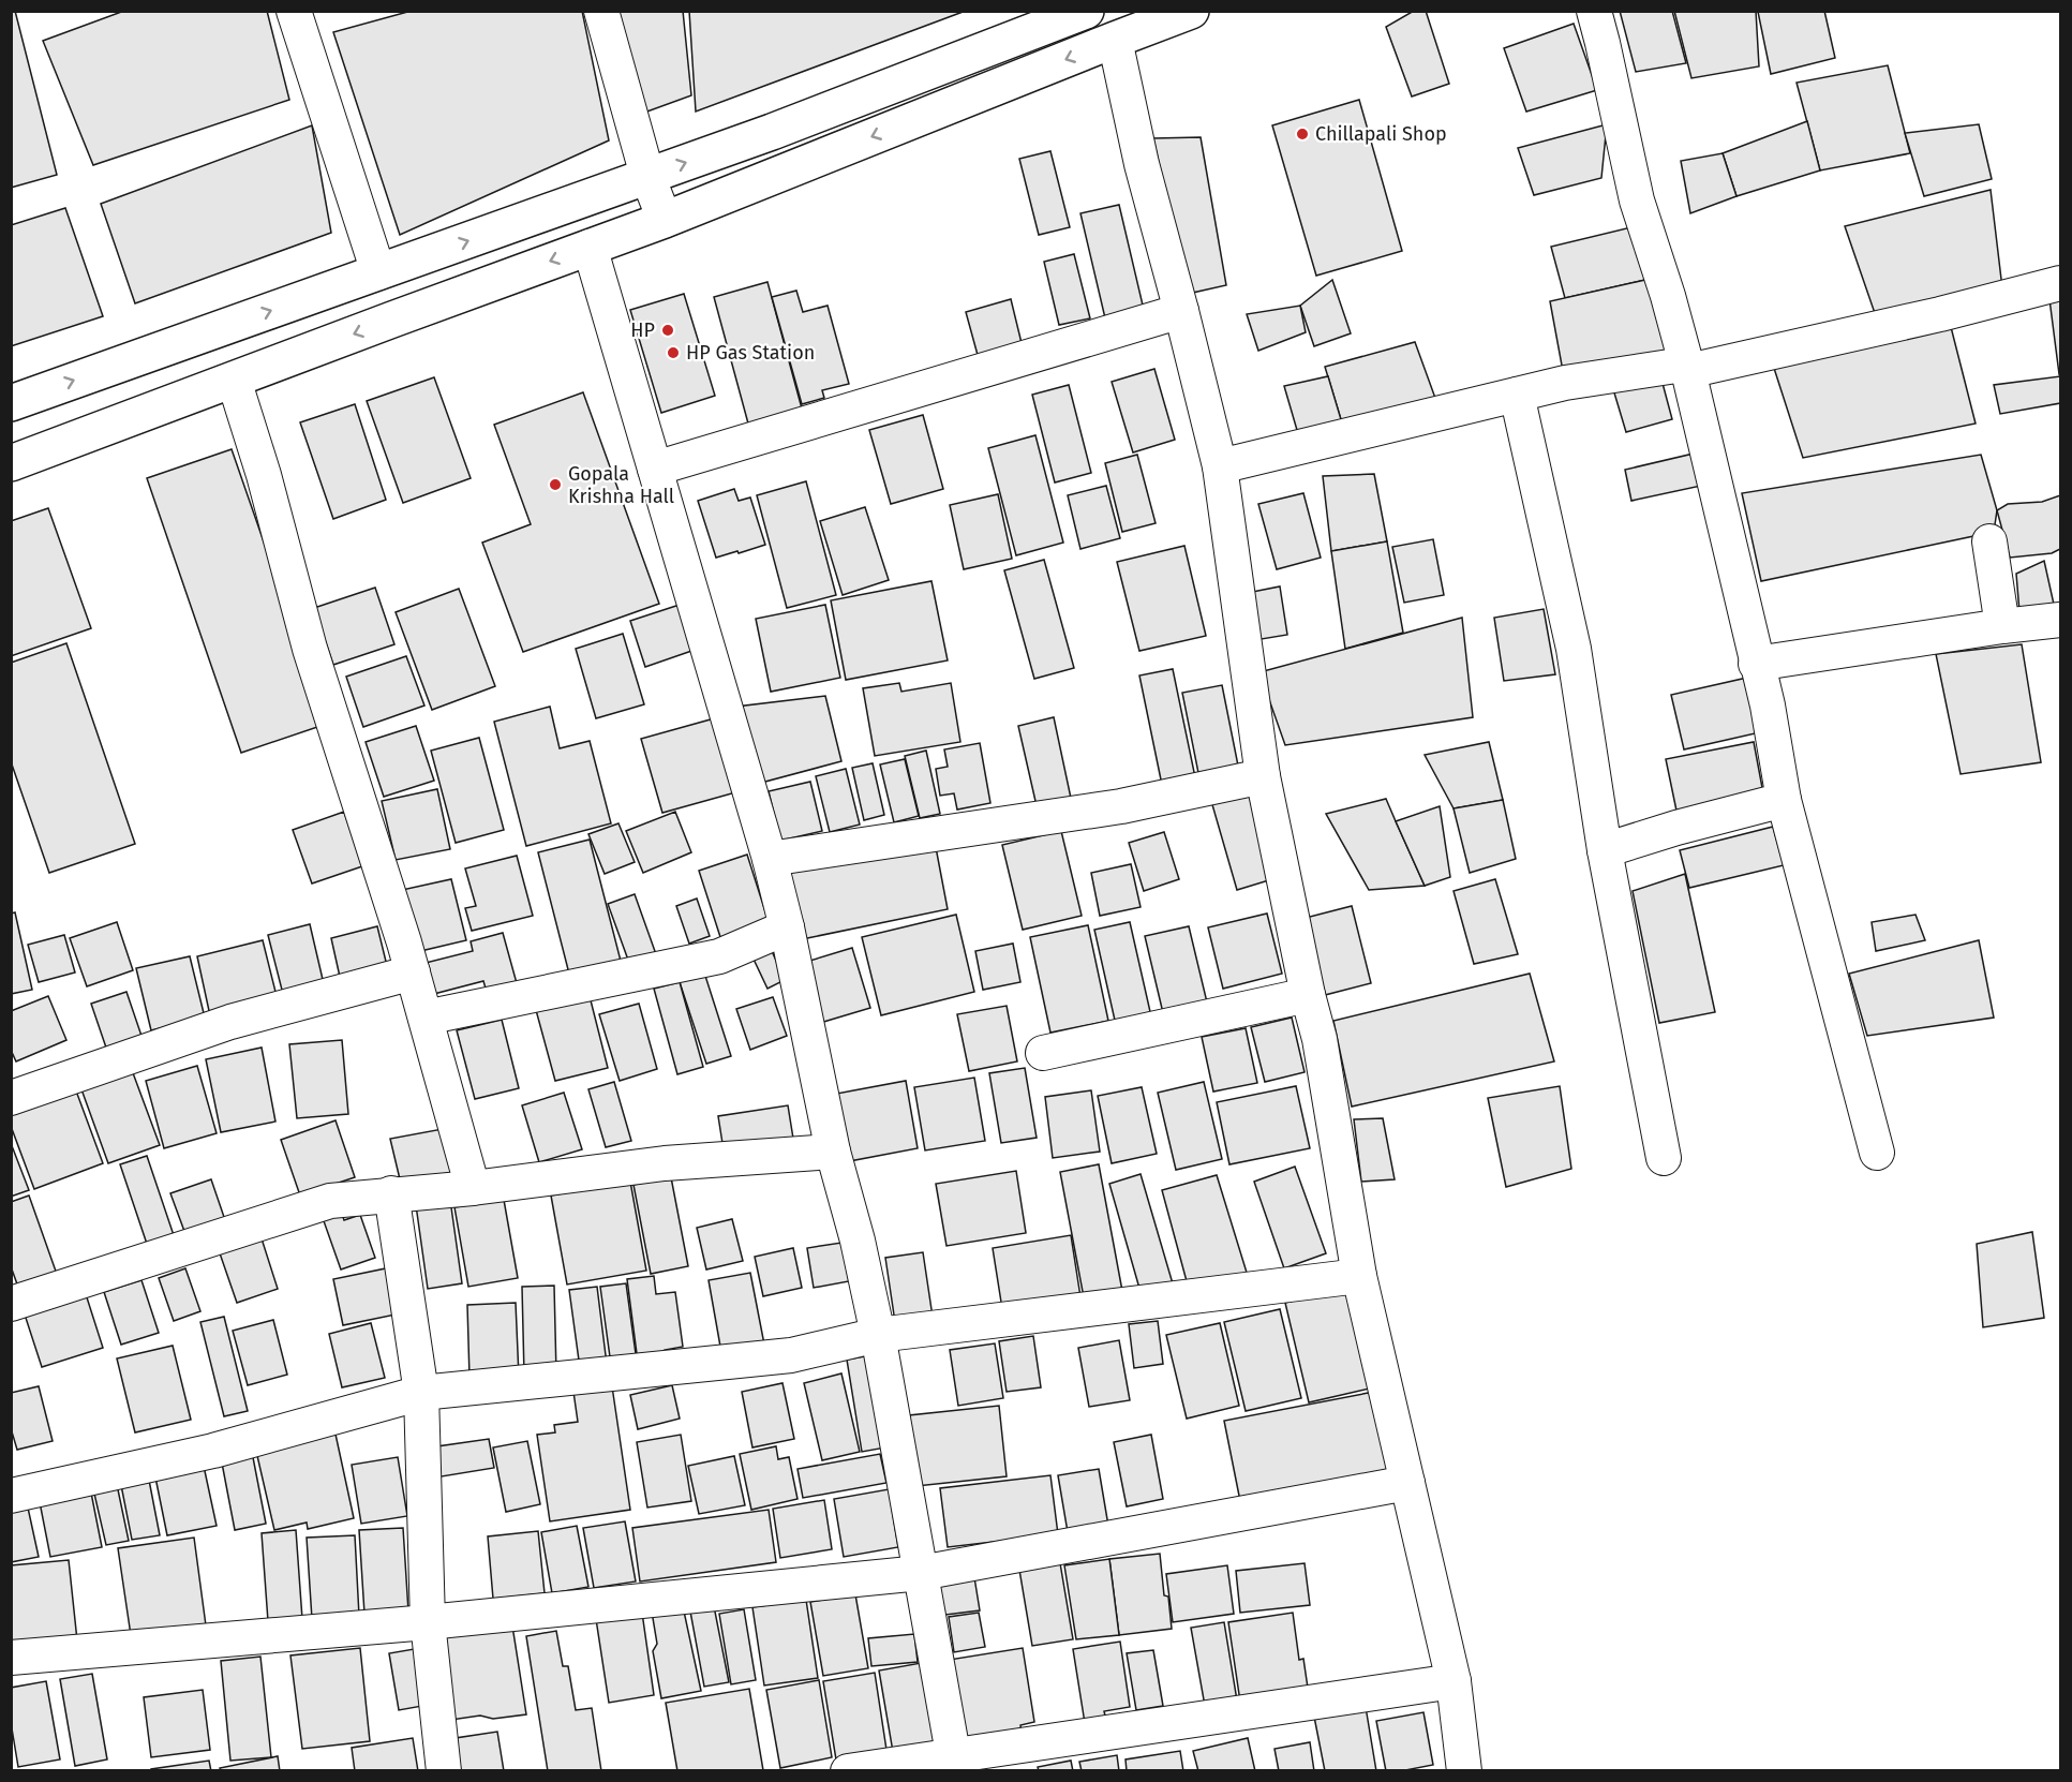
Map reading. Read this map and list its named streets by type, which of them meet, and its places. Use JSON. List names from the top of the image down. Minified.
{"places":["Chillapali Shop","HP","HP Gas Station","Gopala Krishna Hall"]}
